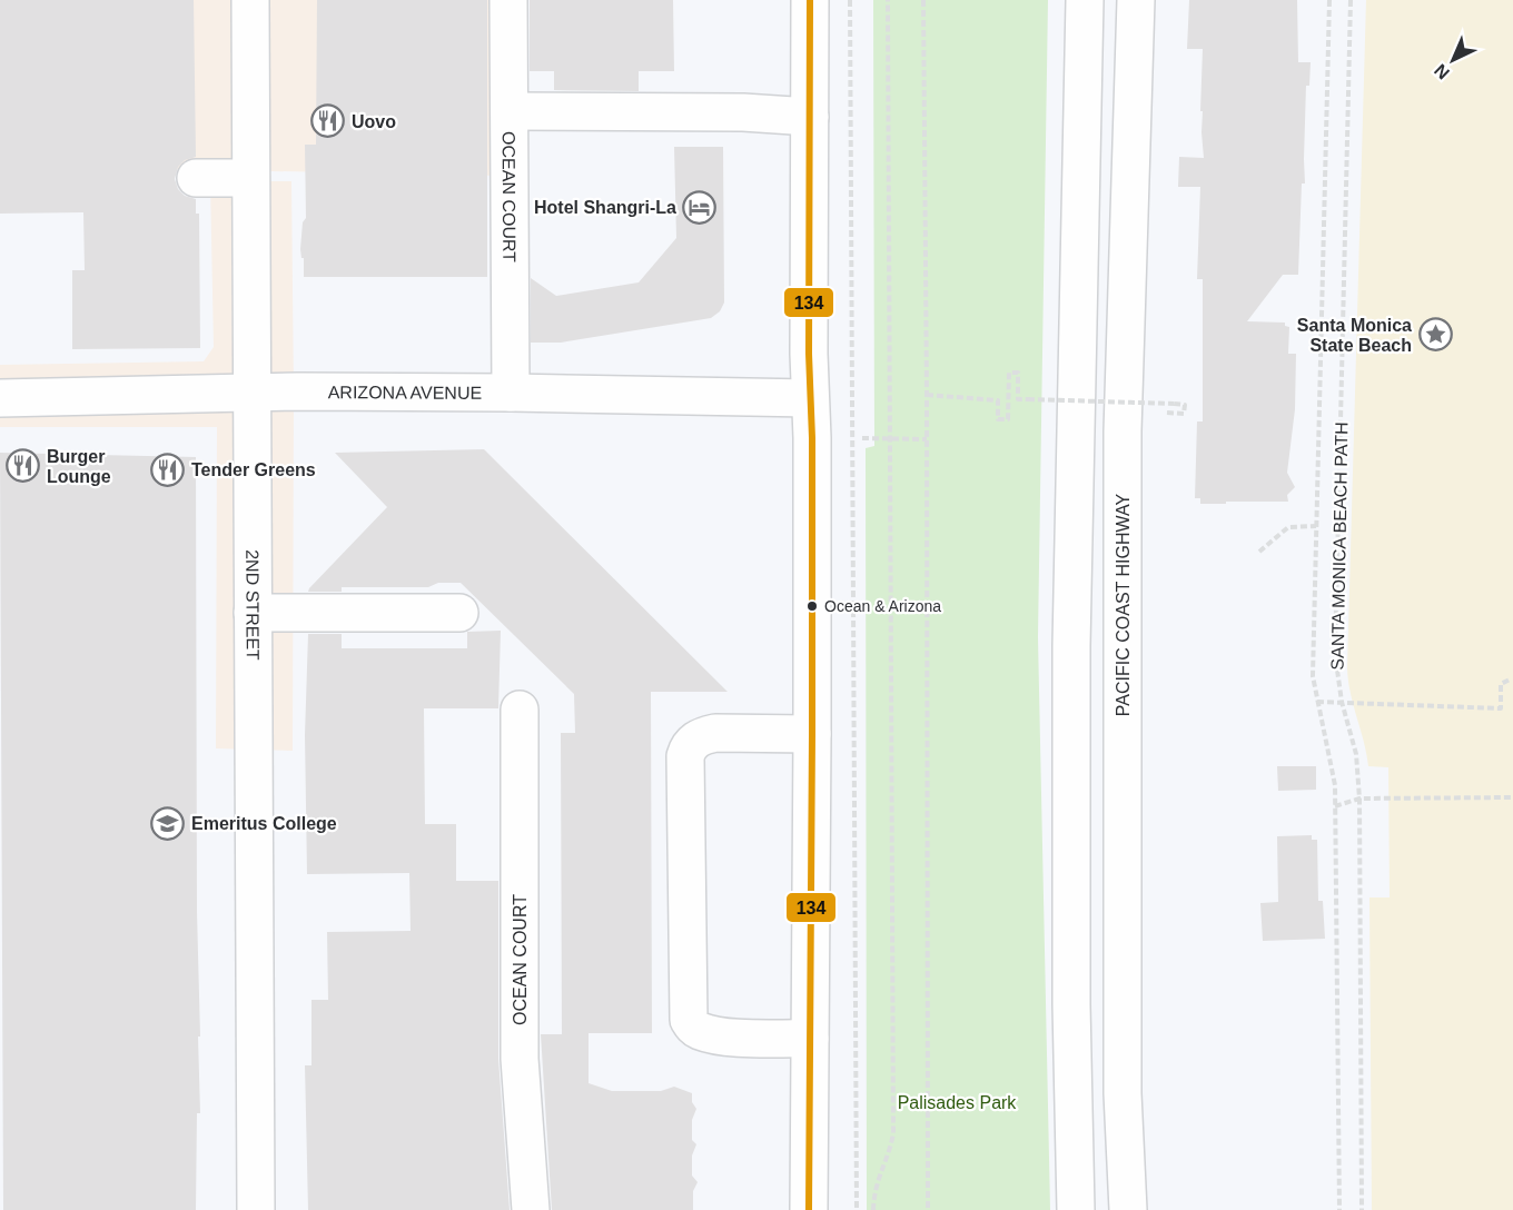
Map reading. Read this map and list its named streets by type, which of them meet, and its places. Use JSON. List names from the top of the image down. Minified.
{"streets":{"main road":["OCEAN COURT","ARIZONA AVENUE","2ND STREET","PACIFIC COAST HIGHWAY"],"path":["SANTA MONICA BEACH PATH"]},"crossings":[["OCEAN COURT","ARIZONA AVENUE"],["ARIZONA AVENUE","2ND STREET"]],"parks":["Palisades Park"],"places":{"restaurant":["Uovo","Burger Lounge","Tender Greens"],"hotel":["Hotel Shangri-La"],"place":["Santa Monica State Beach"],"other":["Ocean & Arizona"],"school or university":["Emeritus College"]},"lines":["transit line 134"],"north":"bottom left"}
